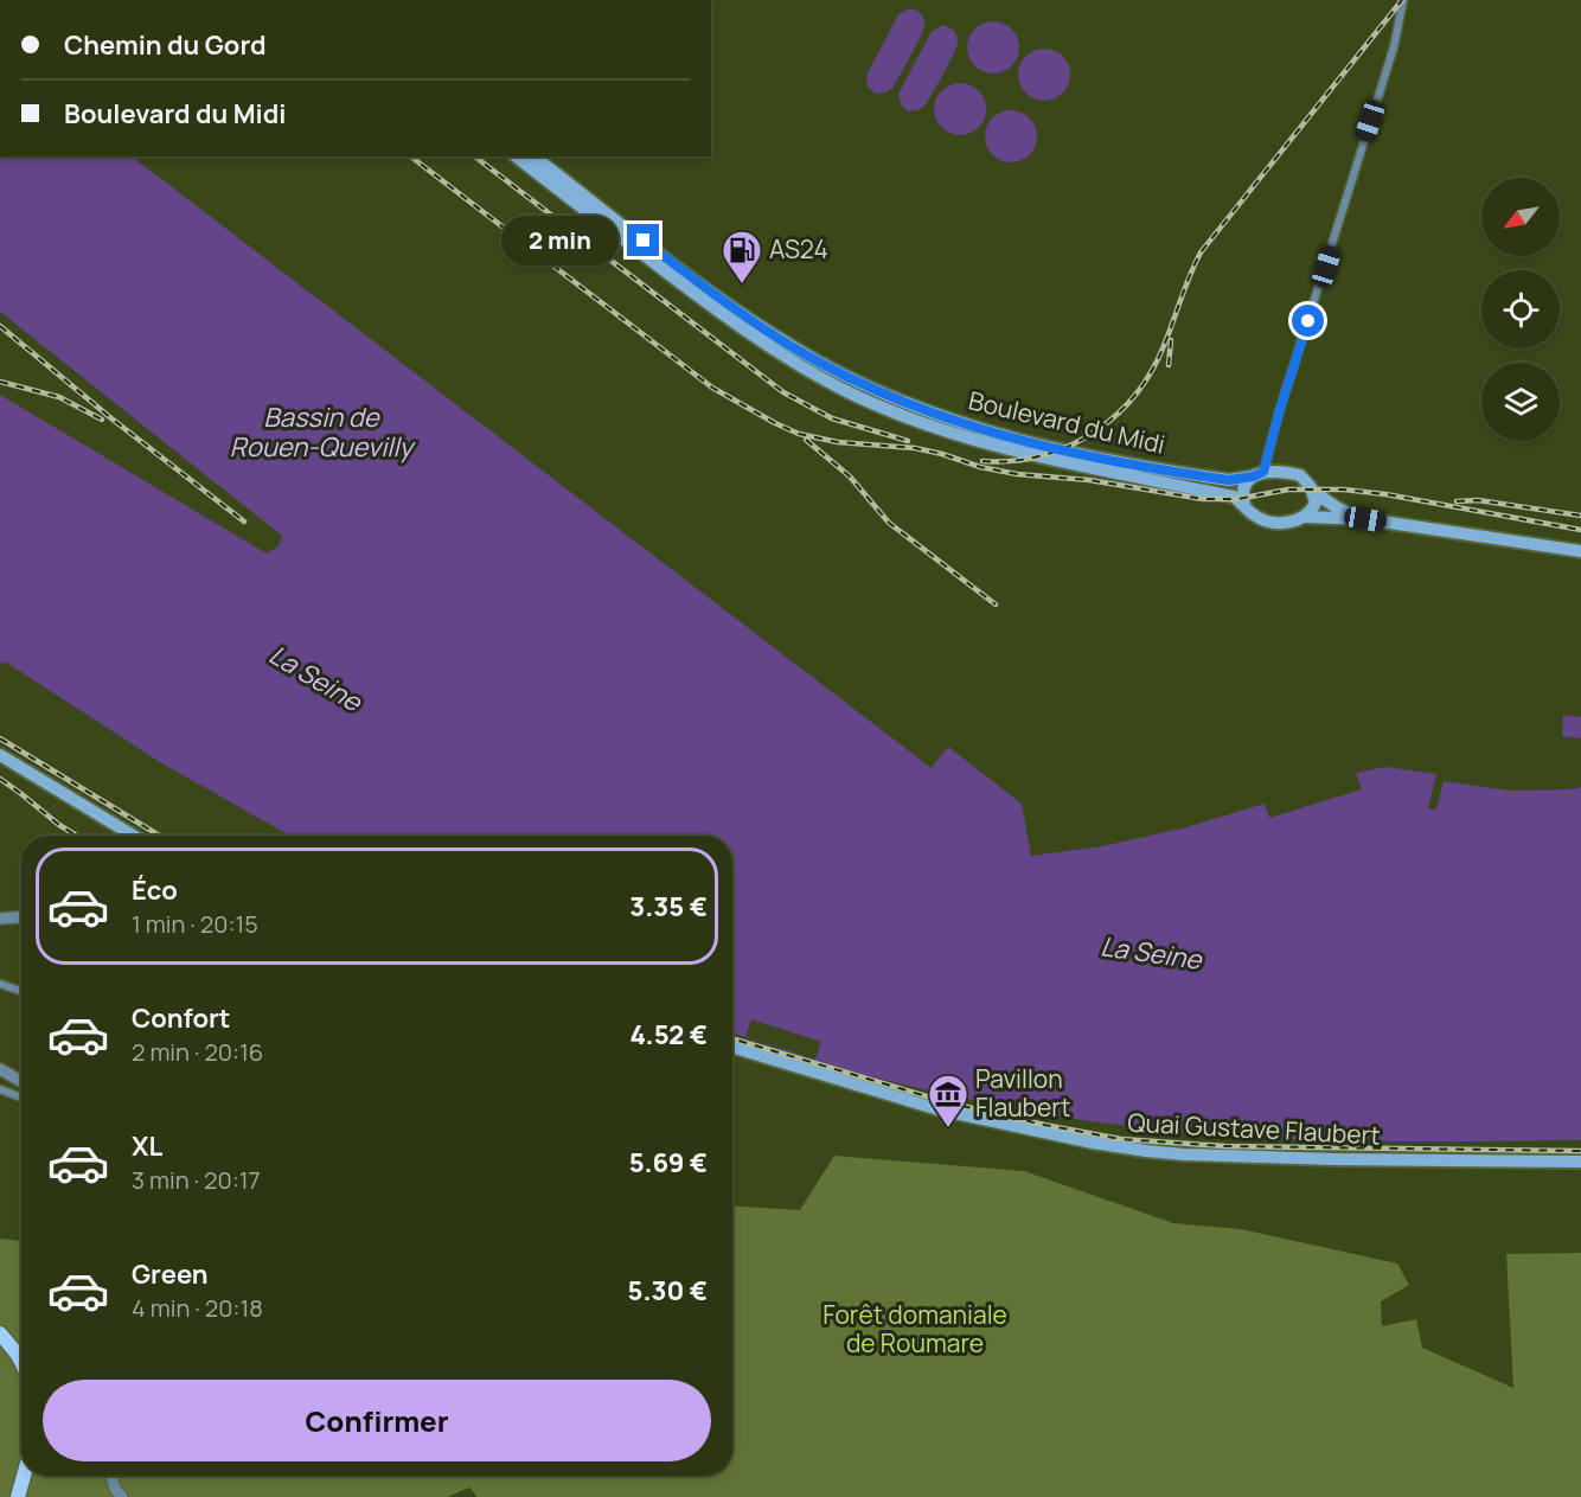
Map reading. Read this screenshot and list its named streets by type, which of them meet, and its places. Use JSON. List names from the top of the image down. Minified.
{"streets":{"main road":["Boulevard du Midi","Quai Gustave Flaubert"]},"water":["Bassin de Rouen-Quevilly","La Seine"],"parks":["Forêt domaniale de Roumare"],"places":{"fuel station":["AS24"],"museum":["Pavillon Flaubert"]},"north":"bottom left","page":{"banner":["Chemin du Gord","Boulevard du Midi"],"bubble":"2 min","list":[{"name":"Éco","note":"1 min · 20:15","value":"3.35 €"},{"name":"Confort","note":"2 min · 20:16","value":"4.52 €"},{"name":"XL","note":"3 min · 20:17","value":"5.69 €"},{"name":"Green","note":"4 min · 20:18","value":"5.30 €"}],"buttons":"Confirmer"}}
